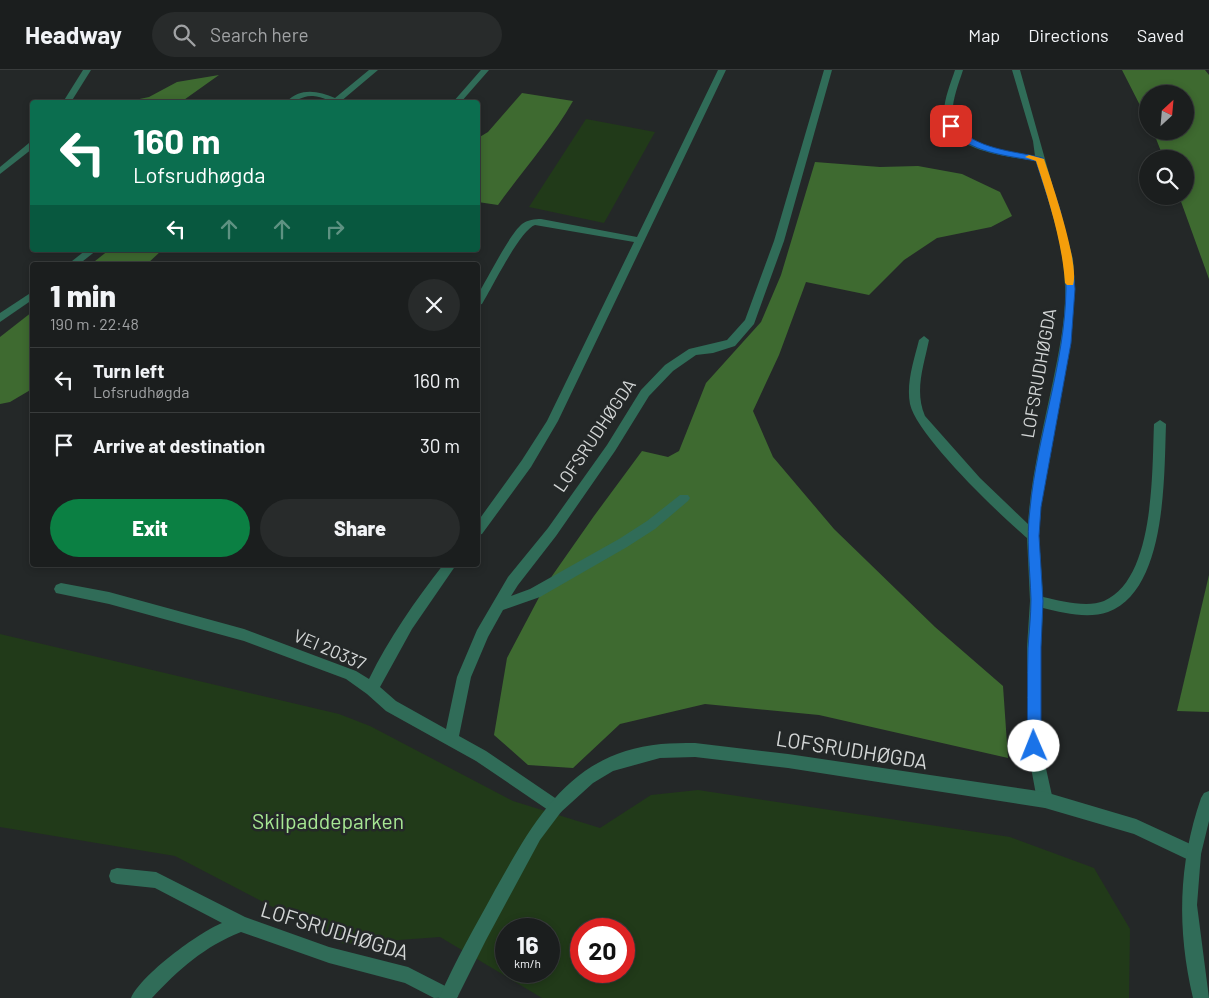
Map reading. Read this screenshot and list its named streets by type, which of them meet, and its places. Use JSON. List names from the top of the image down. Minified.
{"streets":{"street":["LOFSRUDHØGDA","VEI 20337"]},"crossings":[["LOFSRUDHØGDA","VEI 20337"]],"parks":["Skilpaddeparken"],"north":"top right","page":{"header":"Headway","search":"Search here","nav":["Map","Directions","Saved"],"turn":["160 m","Lofsrudhøgda"],"heading":["1 min","190 m · 22:48"],"list":[{"name":"Turn left","note":"Lofsrudhøgda","value":"160 m"},{"name":"Arrive at destination","value":"30 m"}],"buttons":["Exit","Share"],"speed":"16 km/h","limit":"20"}}
